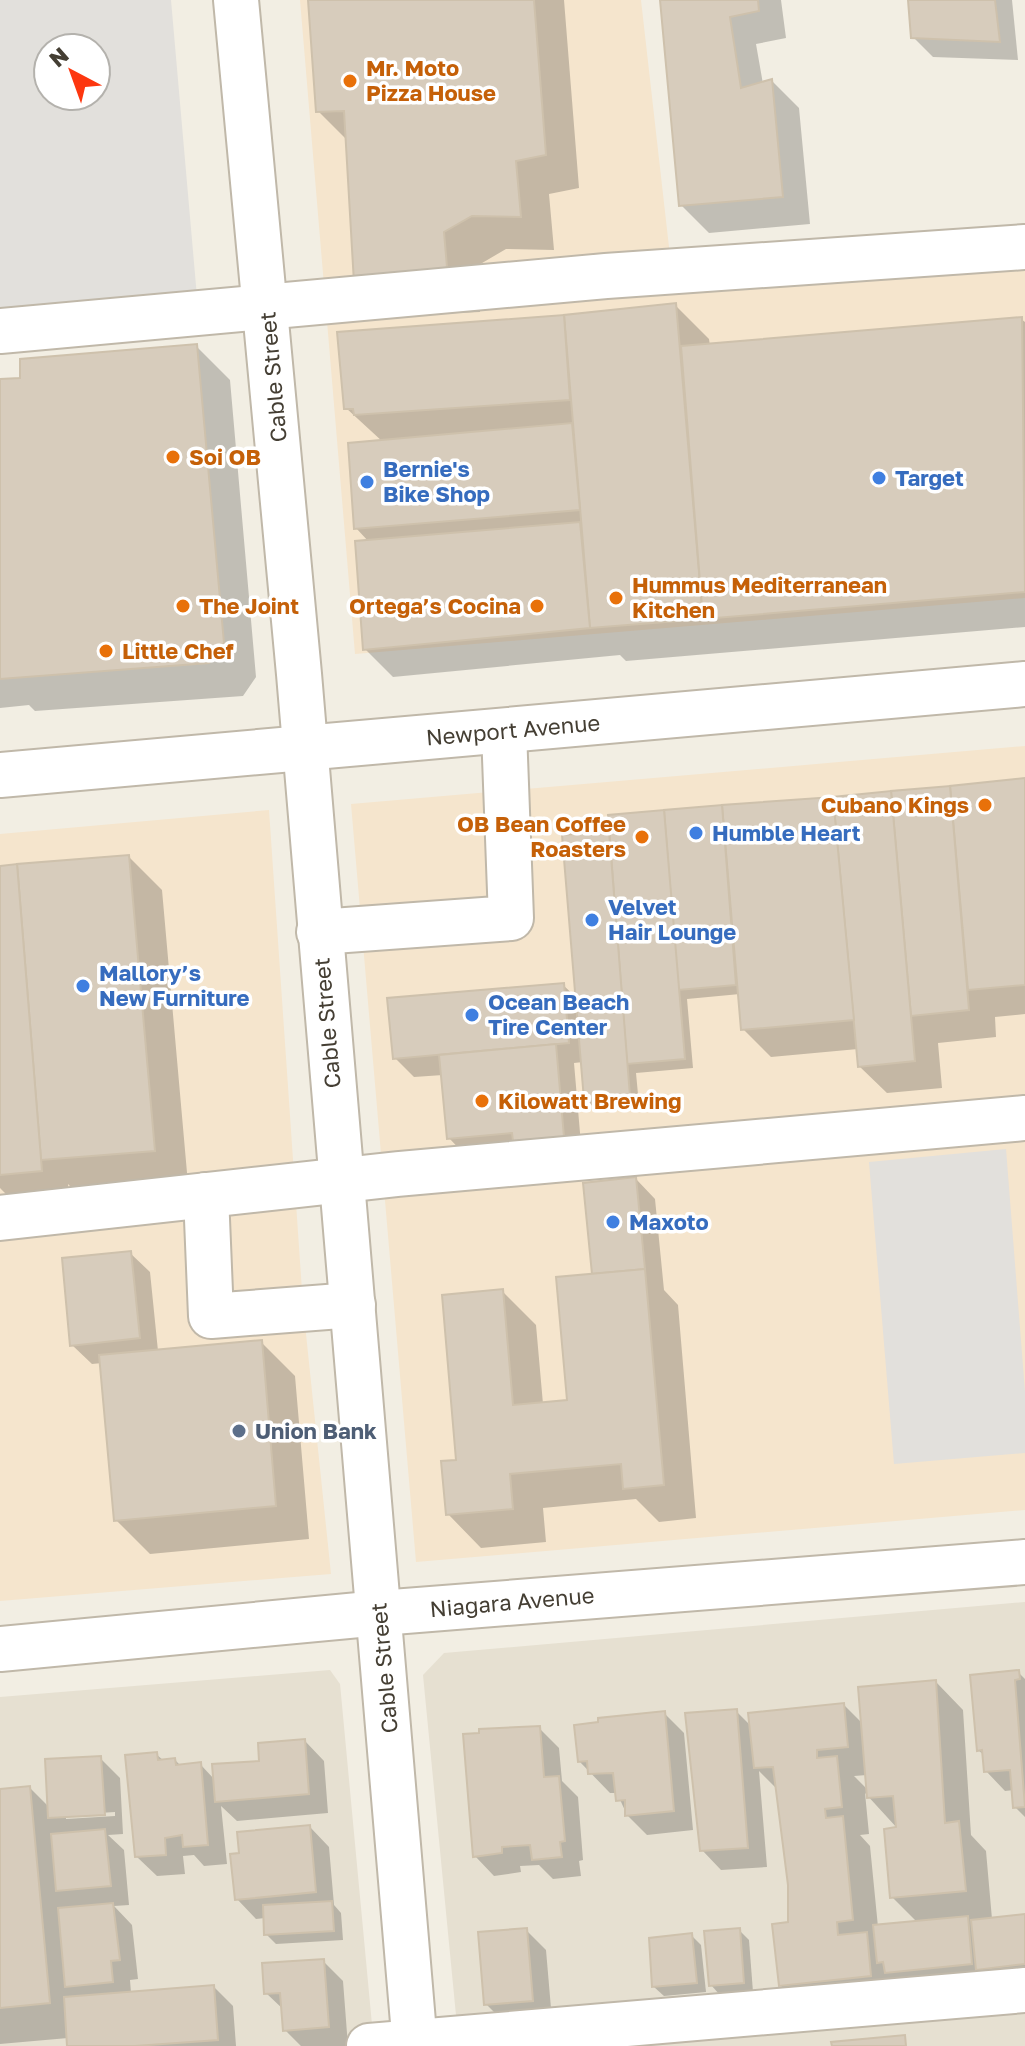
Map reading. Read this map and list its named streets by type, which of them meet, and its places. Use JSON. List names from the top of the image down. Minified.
{"streets":{"street":["Cable Street","Newport Avenue","Niagara Avenue"]},"crossings":[["Cable Street","Newport Avenue"],["Cable Street","Niagara Avenue"]],"places":["Mr. Moto Pizza House","Soi OB","Target","Bernie's Bike Shop","Hummus Mediterranean Kitchen","The Joint","Ortega’s Cocina","Little Chef","Cubano Kings","Humble Heart","OB Bean Coffee Roasters","Velvet Hair Lounge","Mallory’s New Furniture","Ocean Beach Tire Center","Kilowatt Brewing","Maxoto","Union Bank"],"north":"top left"}
